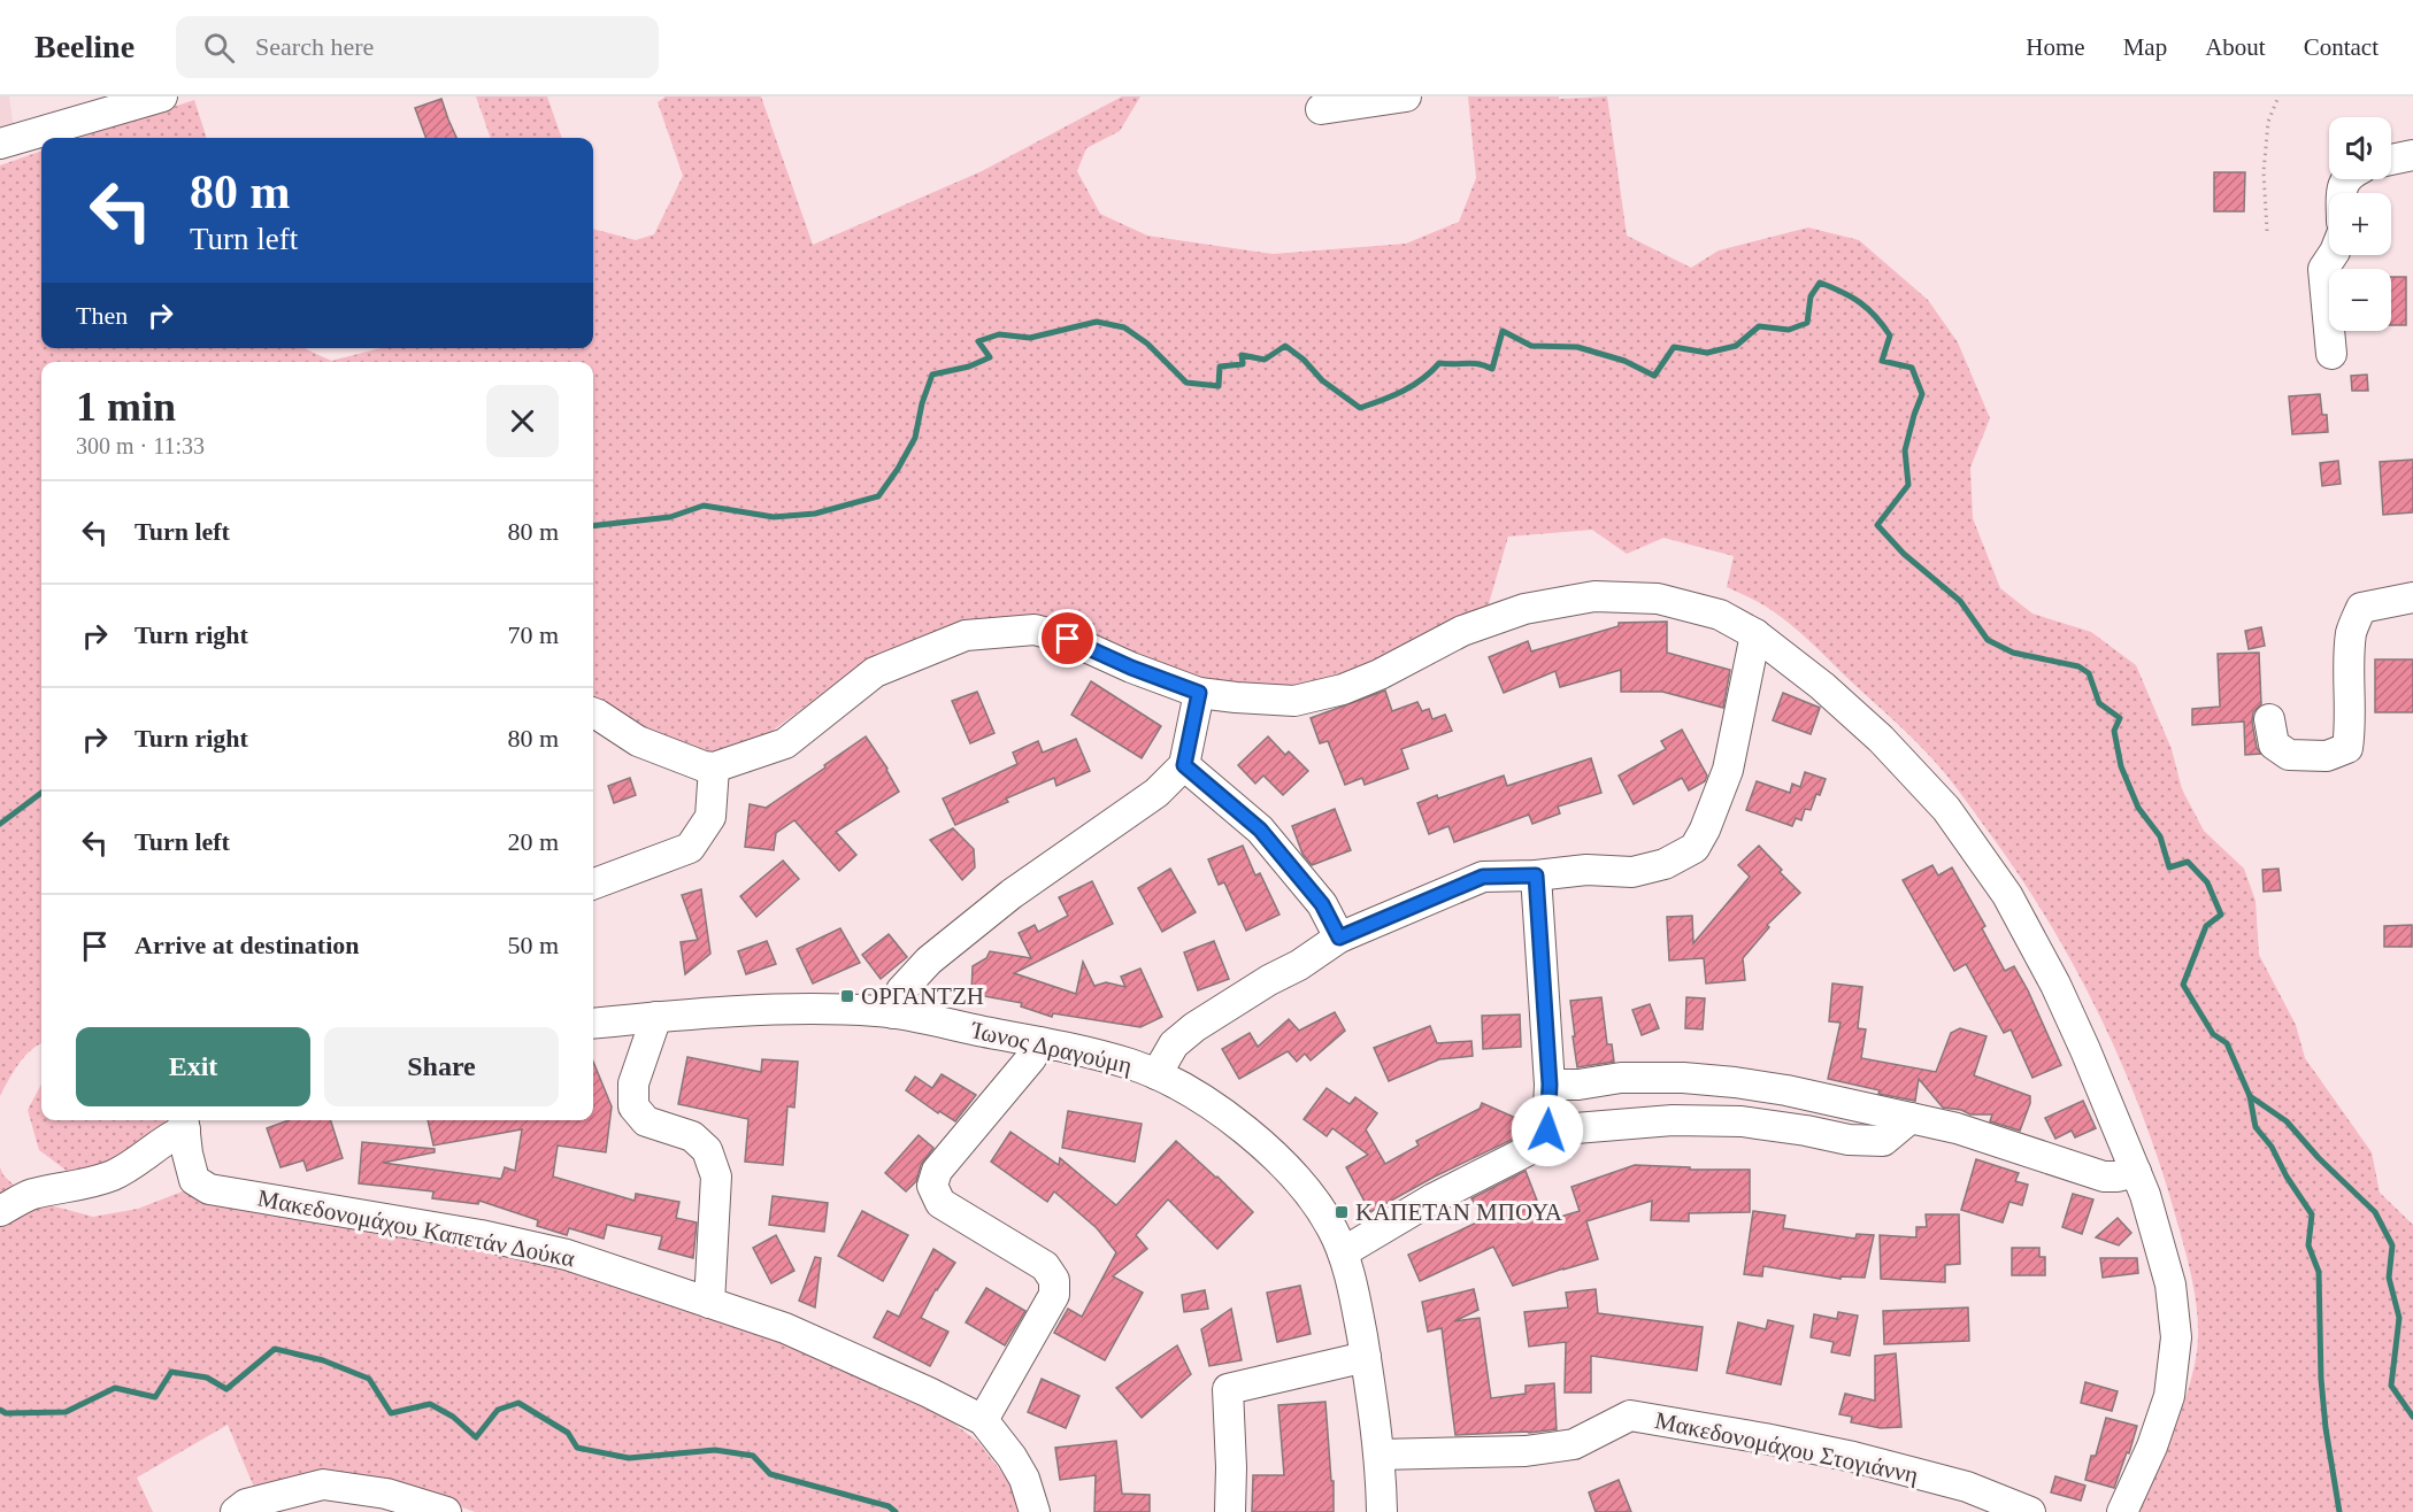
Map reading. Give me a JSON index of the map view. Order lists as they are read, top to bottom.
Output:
{
  "streets": {
    "street": ["Ίωνος Δραγούμη", "Μακεδονομάχου Καπετάν Δούκα", "Μακεδονομάχου Στογιάννη"]
  },
  "crossings": [
    ["Ίωνος Δραγούμη", "Μακεδονομάχου Στογιάννη"]
  ],
  "places": {
    "transit": ["ΟΡΓΑΝΤΖΗ", "ΚΑΠΕΤΑΝ ΜΠΟΥΑ"]
  },
  "page": {
    "header": "Beeline",
    "search": "Search here",
    "nav": [
      "Home",
      "Map",
      "About",
      "Contact"
    ],
    "map_buttons": ["+", "−"],
    "turn": ["80 m", "Turn left"],
    "then": "Then",
    "heading": ["1 min", "300 m · 11:33"],
    "list": [
      {
        "name": "Turn left",
        "value": "80 m"
      },
      {
        "name": "Turn right",
        "value": "70 m"
      },
      {
        "name": "Turn right",
        "value": "80 m"
      },
      {
        "name": "Turn left",
        "value": "20 m"
      },
      {
        "name": "Arrive at destination",
        "value": "50 m"
      }
    ],
    "buttons": ["Exit", "Share"]
  }
}
